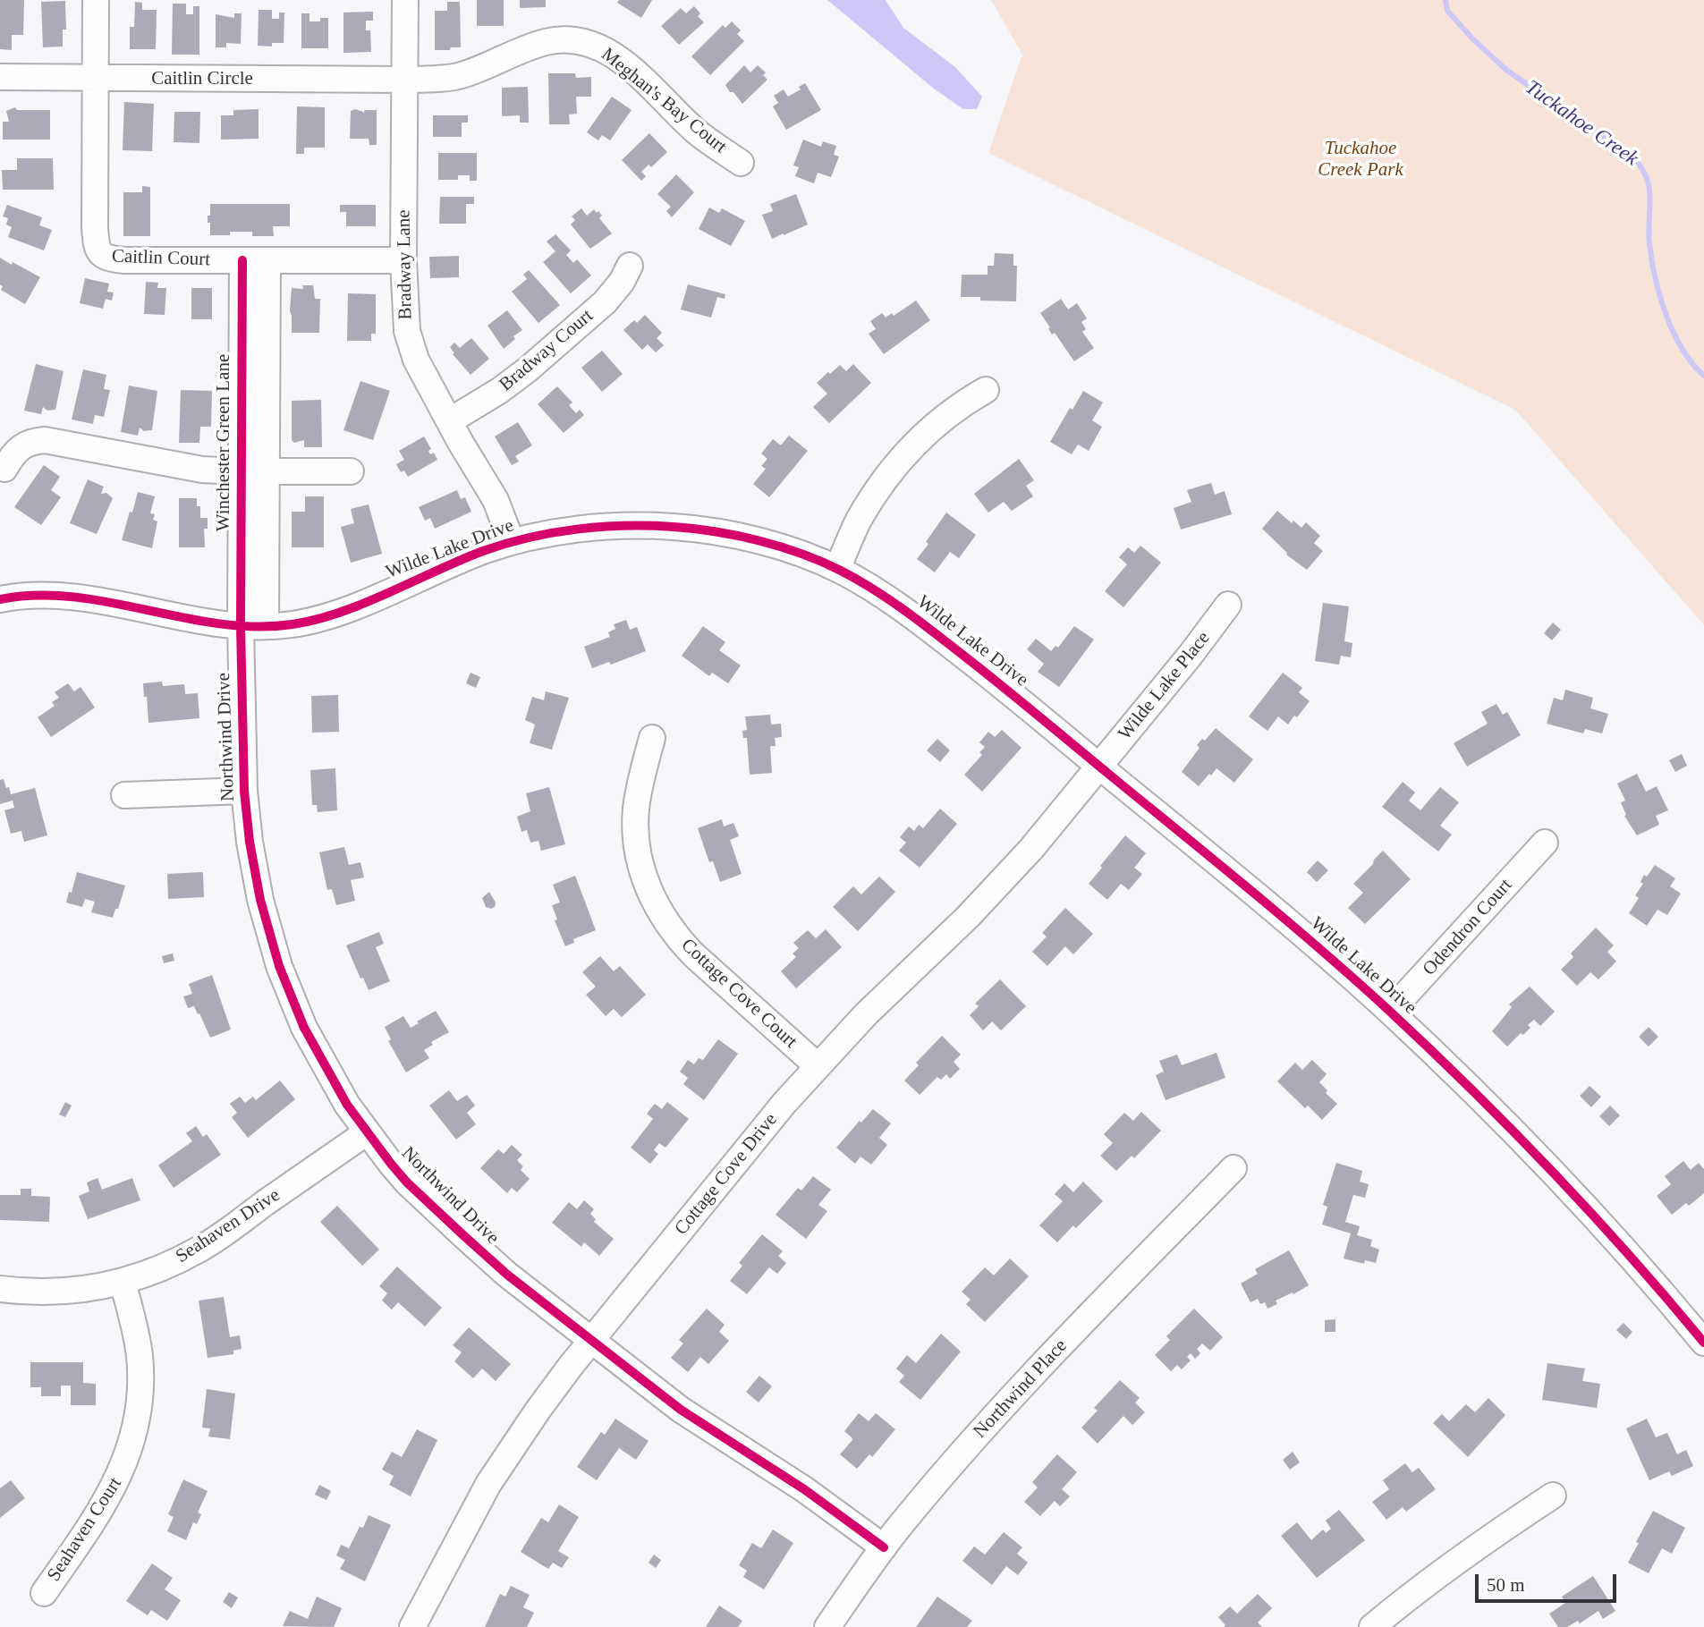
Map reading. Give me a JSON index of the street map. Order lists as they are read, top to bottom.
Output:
{
  "streets": {
    "street": [
      "Caitlin Circle",
      "Meghan's Bay Court",
      "Caitlin Court",
      "Bradway Lane",
      "Bradway Court",
      "Winchester Green Lane",
      "Wilde Lake Drive",
      "Wilde Lake Place",
      "Northwind Drive",
      "Odendron Court",
      "Cottage Cove Court",
      "Cottage Cove Drive",
      "Seahaven Drive",
      "Northwind Place",
      "Seahaven Court"
    ]
  },
  "crossings": [
    ["Caitlin Circle", "Meghan's Bay Court"],
    ["Caitlin Circle", "Caitlin Court"],
    ["Caitlin Circle", "Bradway Lane"],
    ["Meghan's Bay Court", "Bradway Lane"],
    ["Caitlin Court", "Bradway Lane"],
    ["Caitlin Court", "Winchester Green Lane"],
    ["Bradway Lane", "Bradway Court"],
    ["Bradway Lane", "Wilde Lake Drive"],
    ["Winchester Green Lane", "Wilde Lake Drive"],
    ["Winchester Green Lane", "Northwind Drive"],
    ["Wilde Lake Drive", "Wilde Lake Place"],
    ["Wilde Lake Drive", "Northwind Drive"],
    ["Wilde Lake Drive", "Odendron Court"],
    ["Wilde Lake Drive", "Cottage Cove Drive"],
    ["Wilde Lake Place", "Cottage Cove Drive"],
    ["Northwind Drive", "Cottage Cove Drive"],
    ["Northwind Drive", "Seahaven Drive"],
    ["Northwind Drive", "Northwind Place"],
    ["Cottage Cove Court", "Cottage Cove Drive"],
    ["Seahaven Drive", "Seahaven Court"]
  ],
  "water": ["Tuckahoe Creek"],
  "parks": ["Tuckahoe Creek Park"],
  "scale_bar": "50 m"
}
